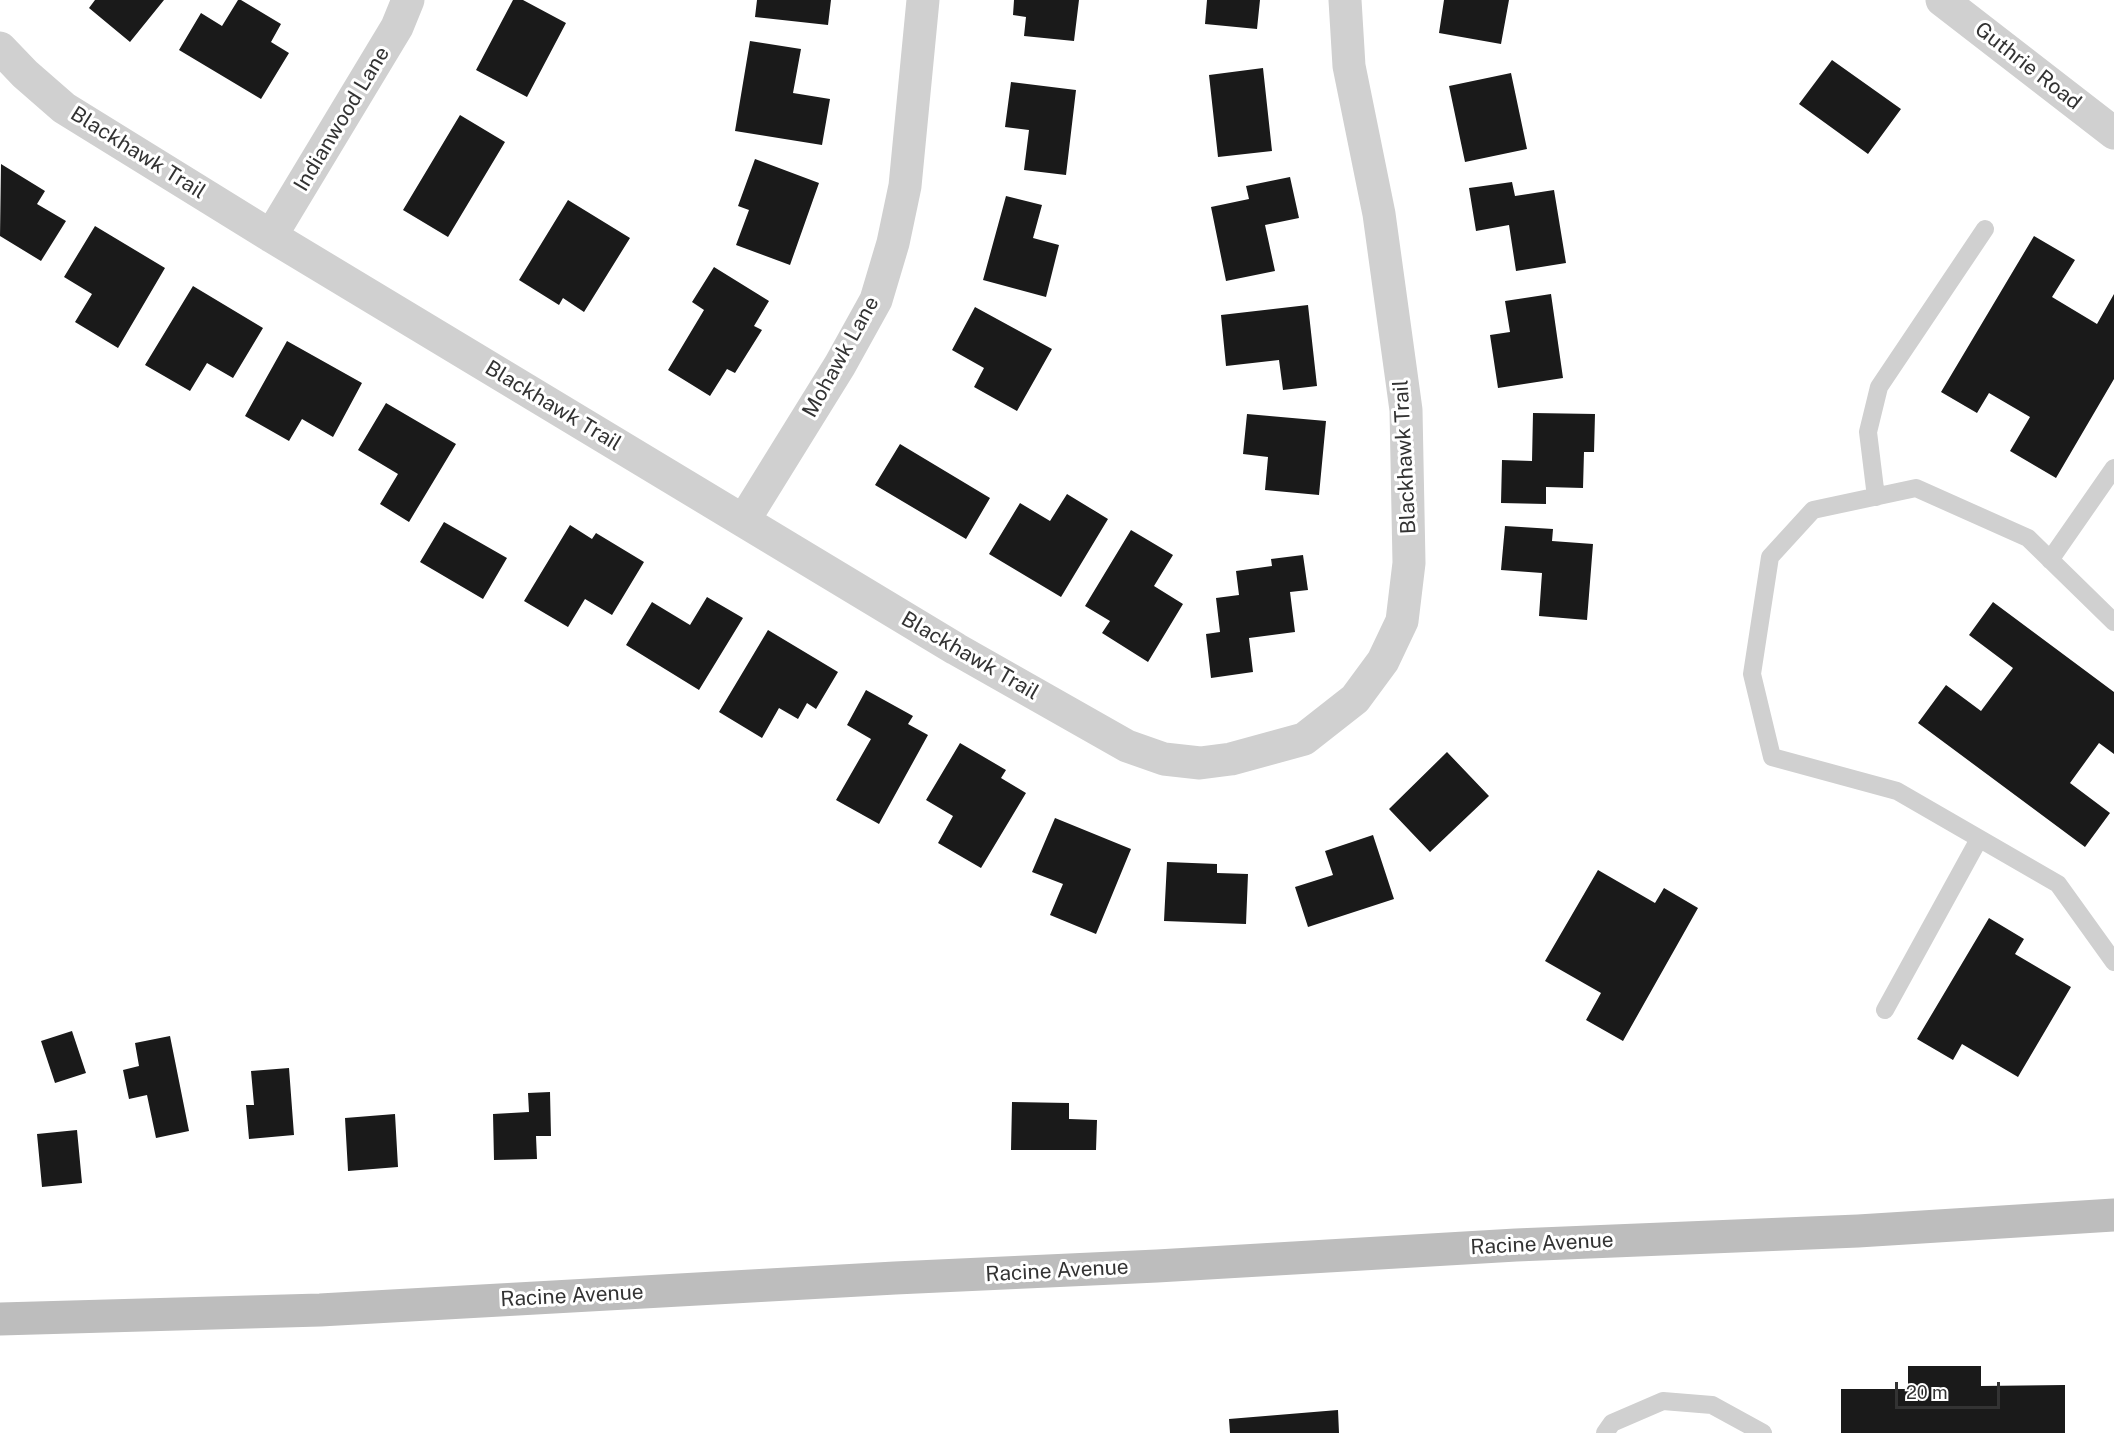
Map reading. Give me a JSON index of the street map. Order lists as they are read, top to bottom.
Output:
{
  "streets": {
    "main road": ["Racine Avenue"],
    "street": [
      "Guthrie Road",
      "Indianwood Lane",
      "Blackhawk Trail",
      "Mohawk Lane"
    ]
  },
  "crossings": [
    ["Indianwood Lane", "Blackhawk Trail"],
    ["Blackhawk Trail", "Mohawk Lane"]
  ],
  "scale_bar": "20 m"
}
